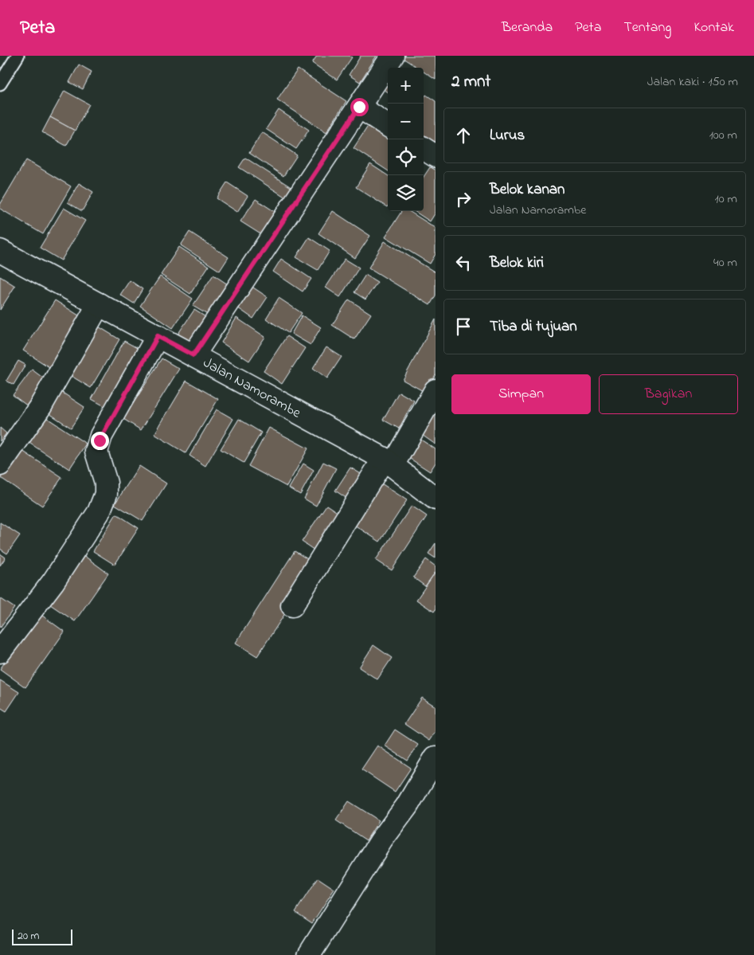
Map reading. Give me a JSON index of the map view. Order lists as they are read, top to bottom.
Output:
{
  "streets": {
    "street": ["Jalan Namorambe"]
  },
  "scale_bar": "20 m",
  "page": {
    "header": "Peta",
    "nav": [
      "Beranda",
      "Peta",
      "Tentang",
      "Kontak"
    ],
    "heading": ["2 mnt", "Jalan kaki · 150 m"],
    "map_buttons": ["+", "−"],
    "list": [
      ["Lurus", "100 m"],
      ["Belok kanan", "Jalan Namorambe", "10 m"],
      ["Belok kiri", "40 m"],
      "Tiba di tujuan"
    ],
    "buttons": ["Simpan", "Bagikan"],
    "scale": "20 m"
  }
}
